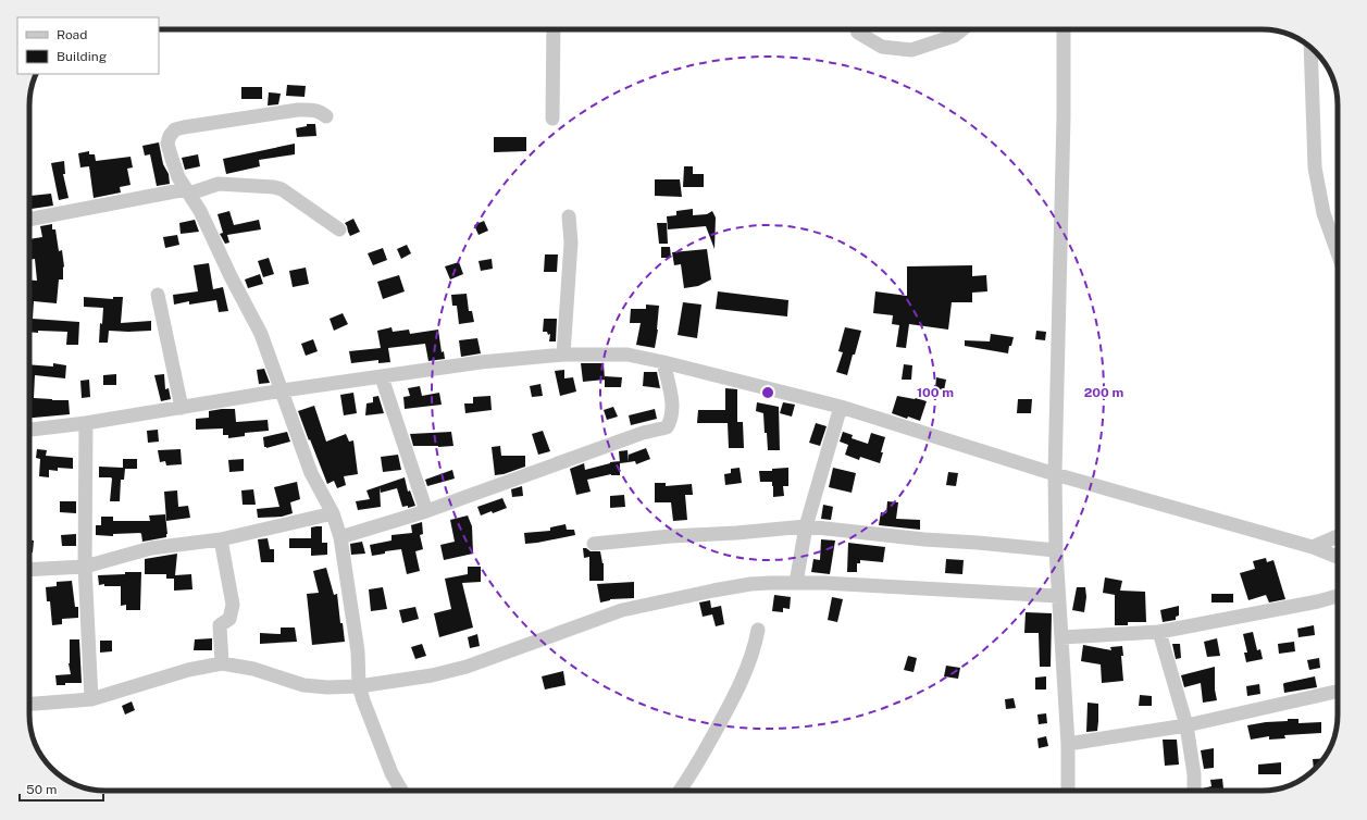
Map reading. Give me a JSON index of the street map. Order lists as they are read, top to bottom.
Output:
{
  "legend": ["Road", "Building"],
  "scale_bar": "50 m",
  "rings": ["100 m", "200 m"]
}
